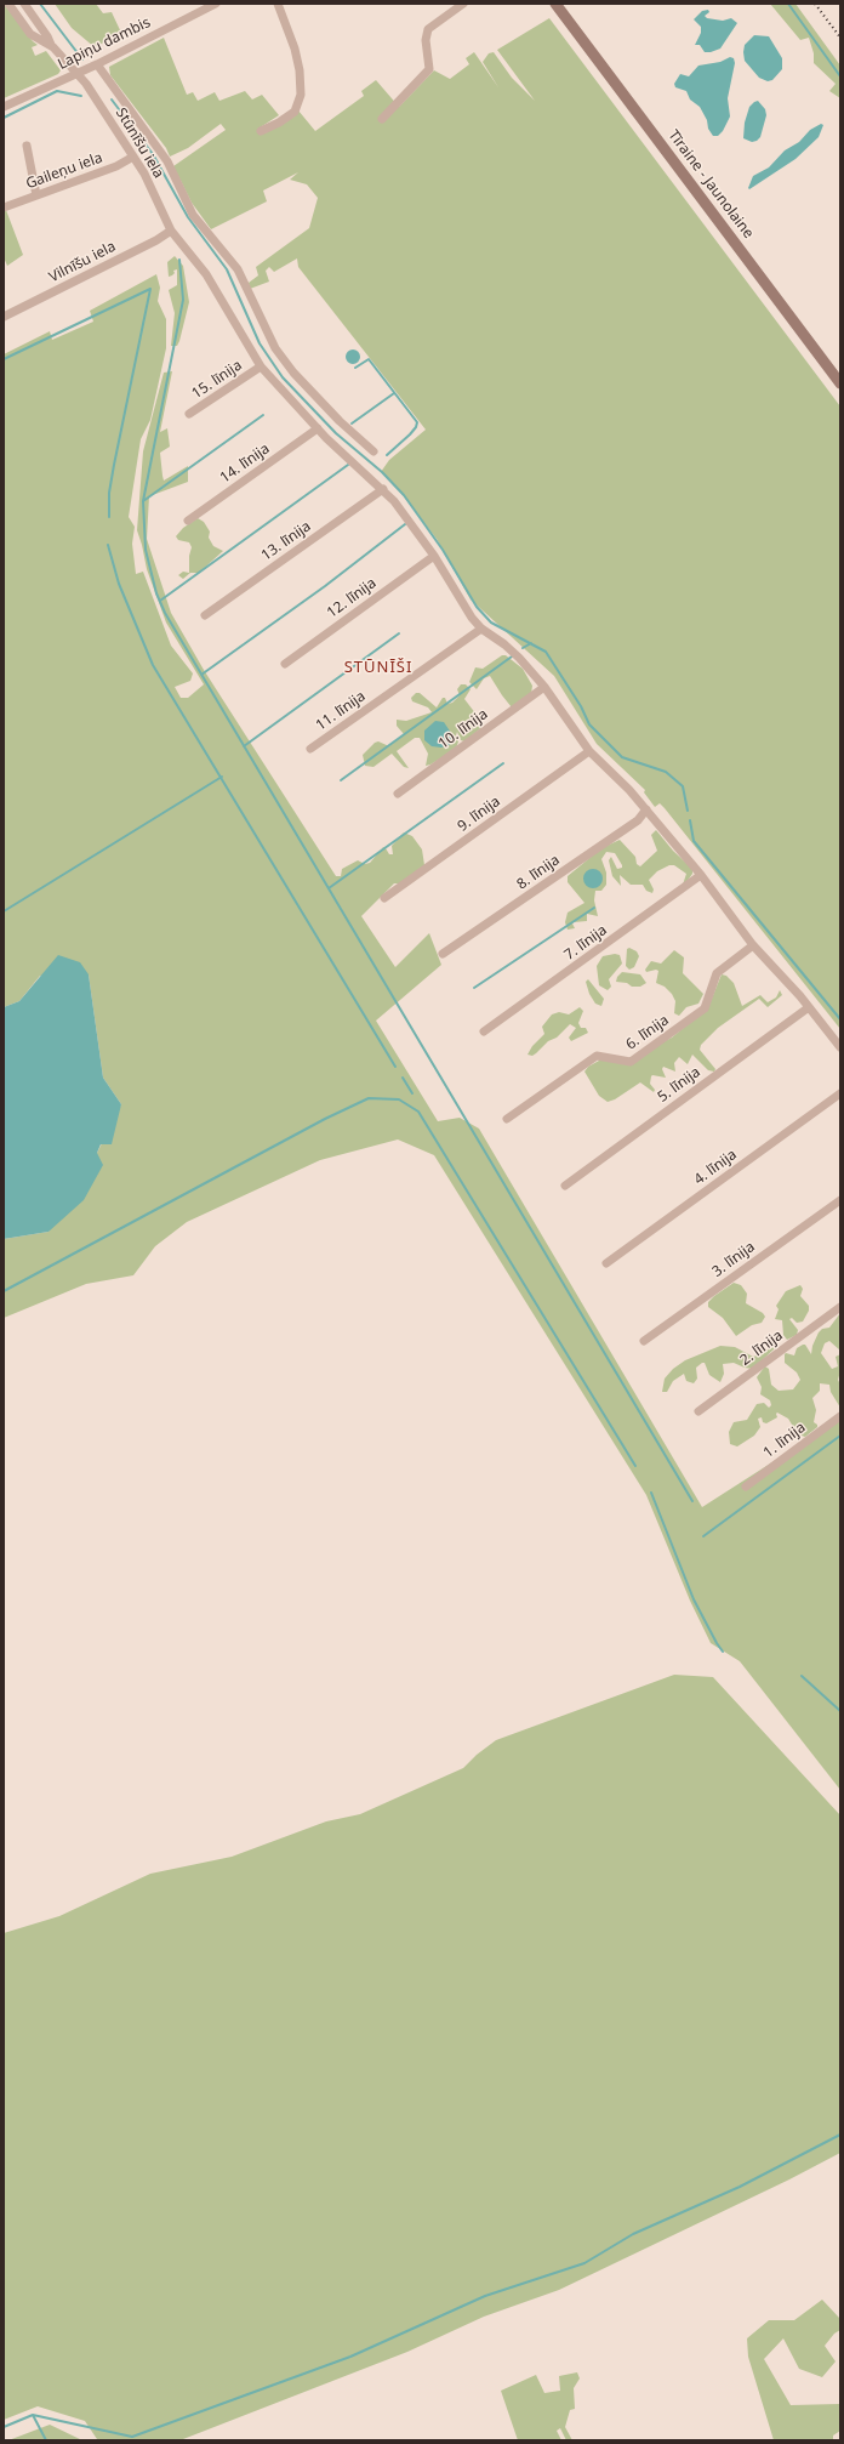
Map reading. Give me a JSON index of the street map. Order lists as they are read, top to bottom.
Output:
{
  "streets": {
    "main road": ["Tīraine - Jaunolaine"],
    "street": [
      "Lapiņu dambis",
      "Stūnīšu iela",
      "Gaileņu iela",
      "Vilnīšu iela",
      "15. līnija",
      "14. līnija",
      "13. līnija",
      "12. līnija",
      "11. līnija",
      "10. līnija",
      "9. līnija",
      "8. līnija",
      "7. līnija",
      "6. līnija",
      "5. līnija",
      "4. līnija",
      "3. līnija",
      "2. līnija",
      "1. līnija"
    ]
  },
  "crossings": [
    ["Lapiņu dambis", "Stūnīšu iela"],
    ["Stūnīšu iela", "Gaileņu iela"],
    ["Stūnīšu iela", "Vilnīšu iela"],
    ["Stūnīšu iela", "15. līnija"],
    ["Stūnīšu iela", "14. līnija"],
    ["Stūnīšu iela", "13. līnija"],
    ["Stūnīšu iela", "12. līnija"],
    ["Stūnīšu iela", "11. līnija"],
    ["Stūnīšu iela", "10. līnija"],
    ["Stūnīšu iela", "9. līnija"],
    ["Stūnīšu iela", "8. līnija"],
    ["Stūnīšu iela", "7. līnija"],
    ["Stūnīšu iela", "6. līnija"],
    ["Stūnīšu iela", "5. līnija"]
  ],
  "districts": ["STŪNĪŠI"]
}
